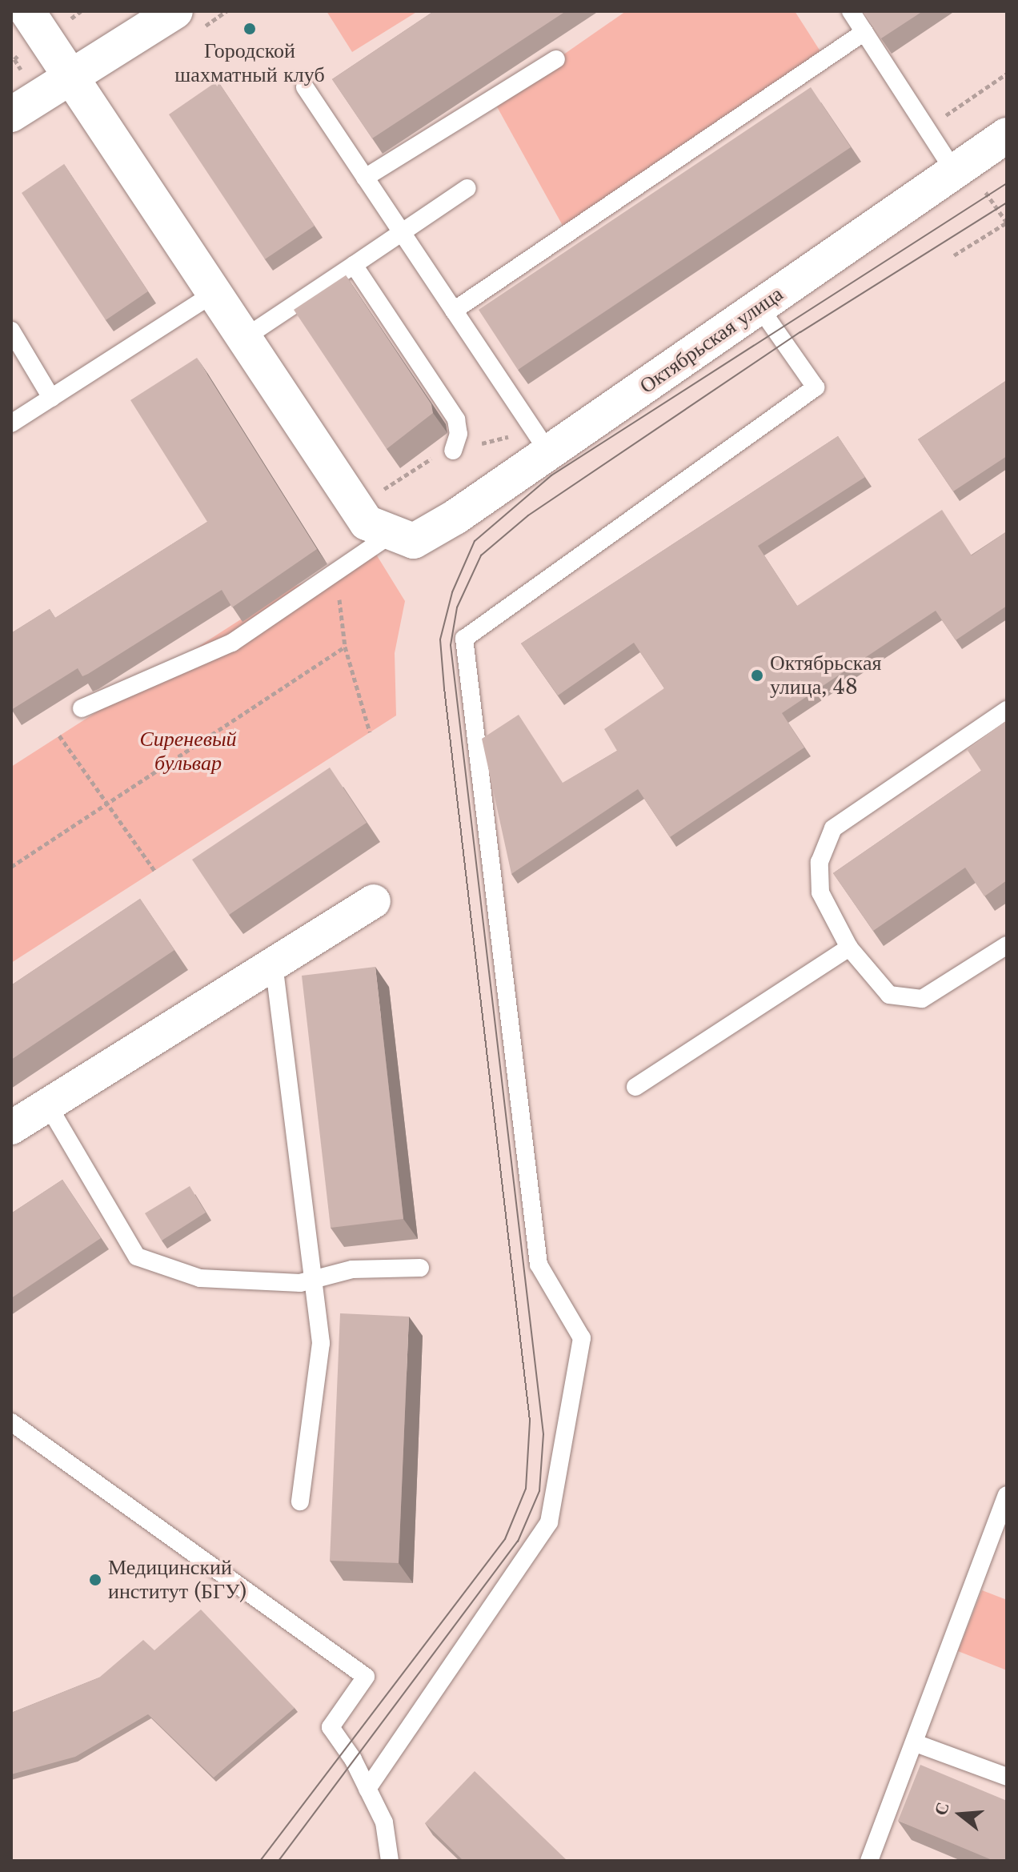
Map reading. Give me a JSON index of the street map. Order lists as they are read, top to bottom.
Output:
{
  "streets": {
    "street": ["Октябрьская улица"]
  },
  "parks": ["Сиреневый бульвар"],
  "places": ["Городской шахматный клуб", "Октябрьская улица, 48", "Медицинский институт (БГУ)"],
  "north": "left"
}
